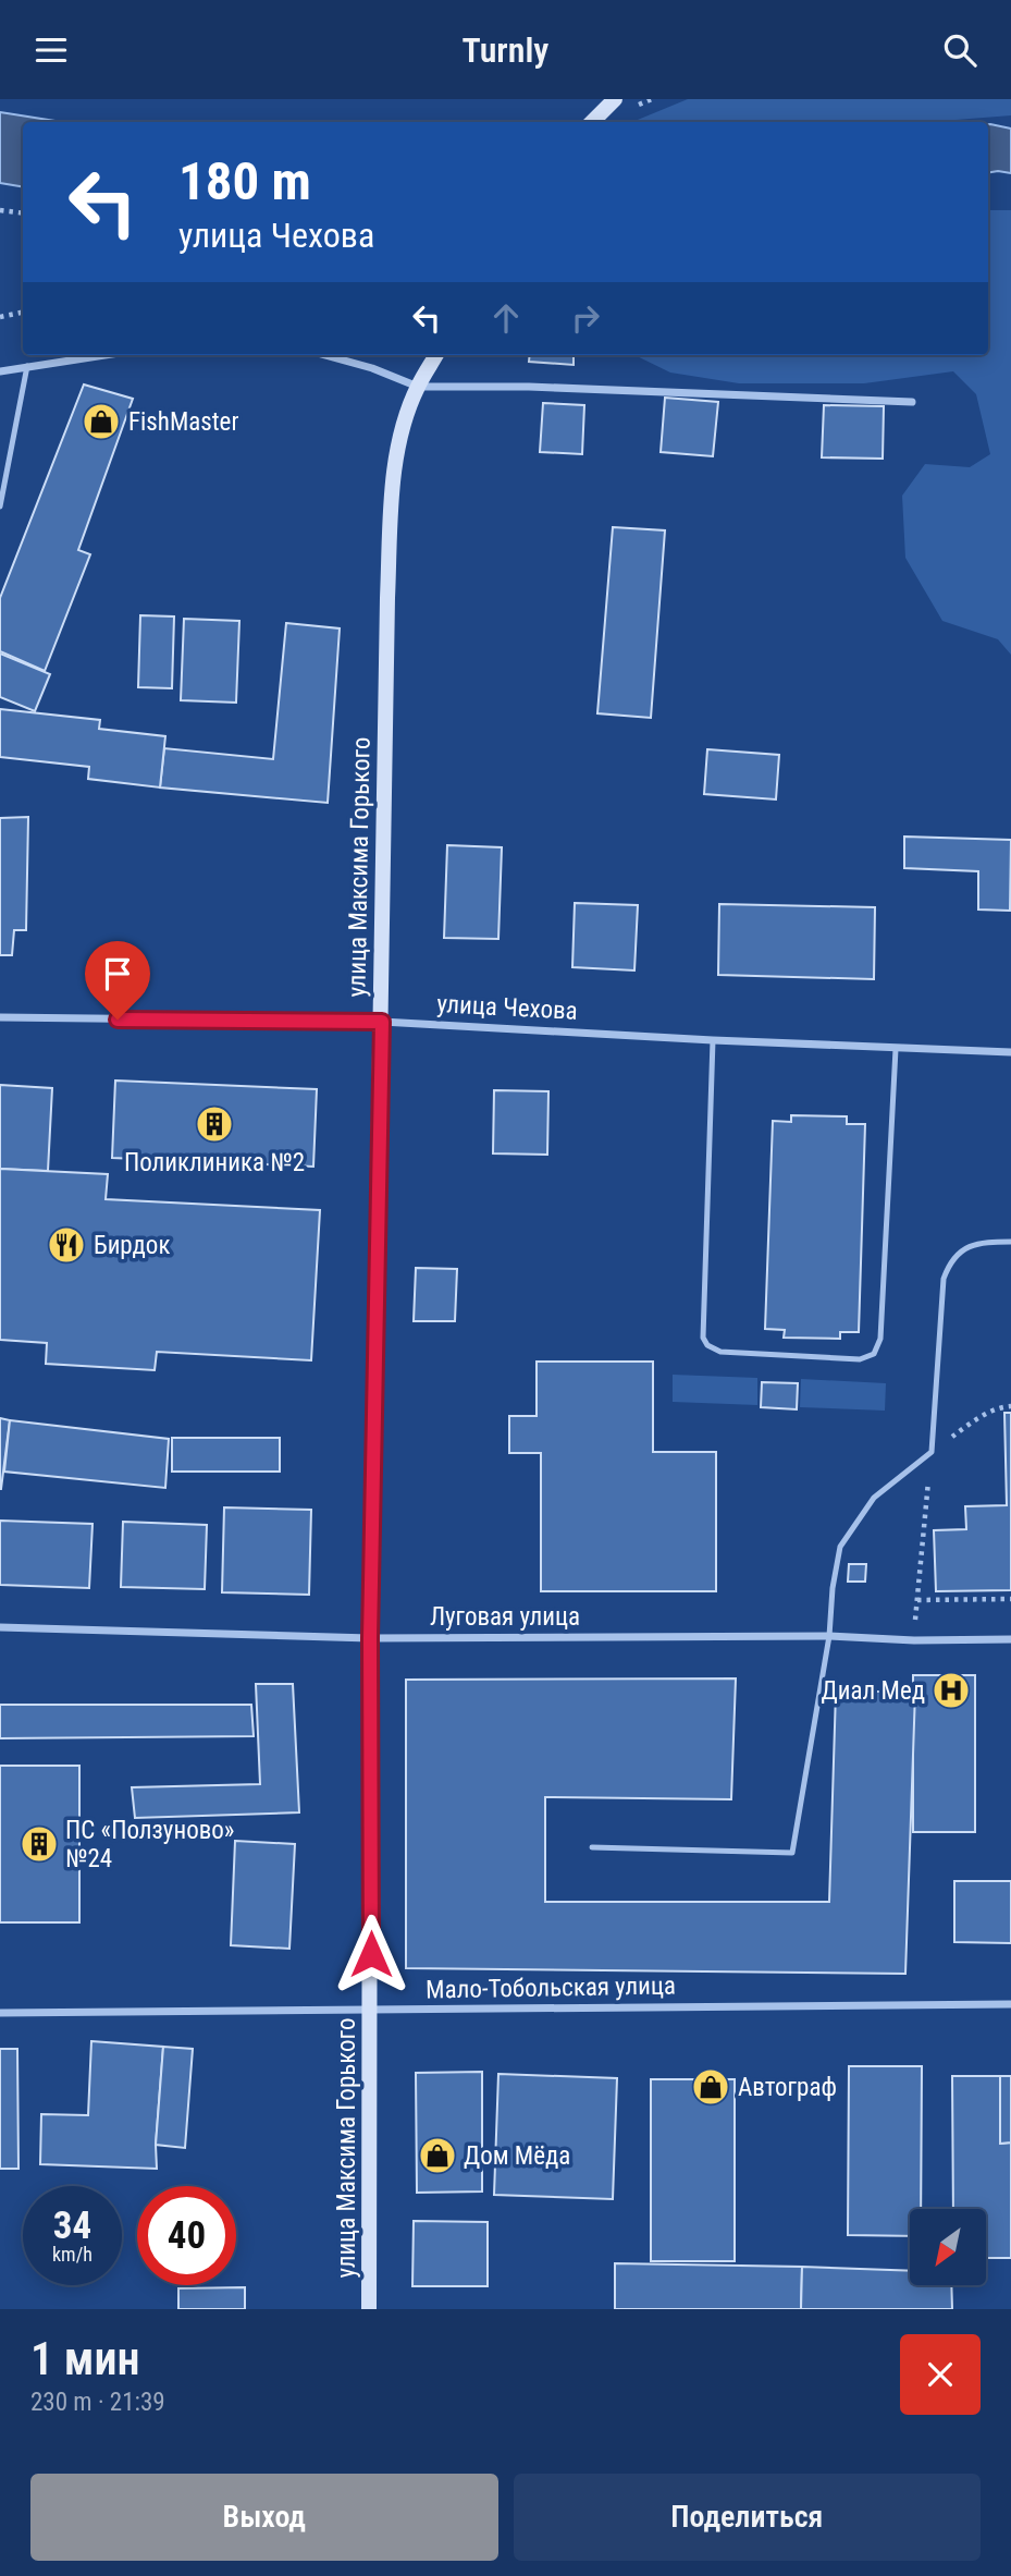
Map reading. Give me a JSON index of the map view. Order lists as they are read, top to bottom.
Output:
{
  "streets": {
    "street": [
      "улица Максима Горького",
      "улица Чехова",
      "Луговая улица",
      "Мало-Тобольская улица"
    ]
  },
  "crossings": [
    ["улица Максима Горького", "улица Чехова"],
    ["улица Максима Горького", "Луговая улица"],
    ["улица Максима Горького", "Мало-Тобольская улица"]
  ],
  "places": {
    "shop": ["FishMaster", "Автограф", "Дом Мёда"],
    "building": ["Поликлиника №2", "ПС «Ползуново» №24"],
    "restaurant": ["Бирдок"],
    "hospital": ["Диал Мед"]
  },
  "north": "bottom left",
  "page": {
    "header": "Turnly",
    "turn": ["180 m", "улица Чехова"],
    "speed": "34 km/h",
    "limit": "40",
    "heading": ["1 мин", "230 m · 21:39"],
    "buttons": ["Выход", "Поделиться"]
  }
}
